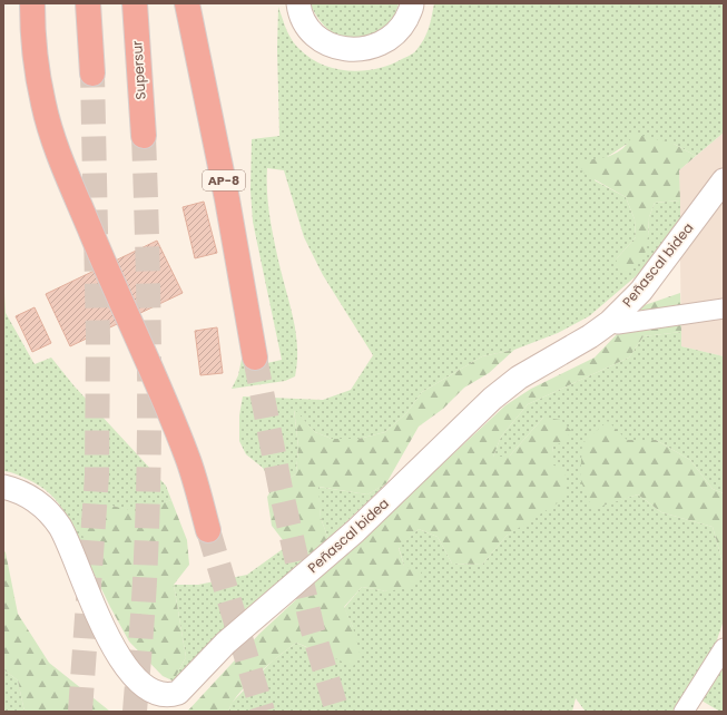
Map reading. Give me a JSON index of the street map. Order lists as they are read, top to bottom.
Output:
{
  "streets": {
    "highway": ["Supersur", "AP-8"],
    "street": ["Peñascal bidea"]
  }
}
